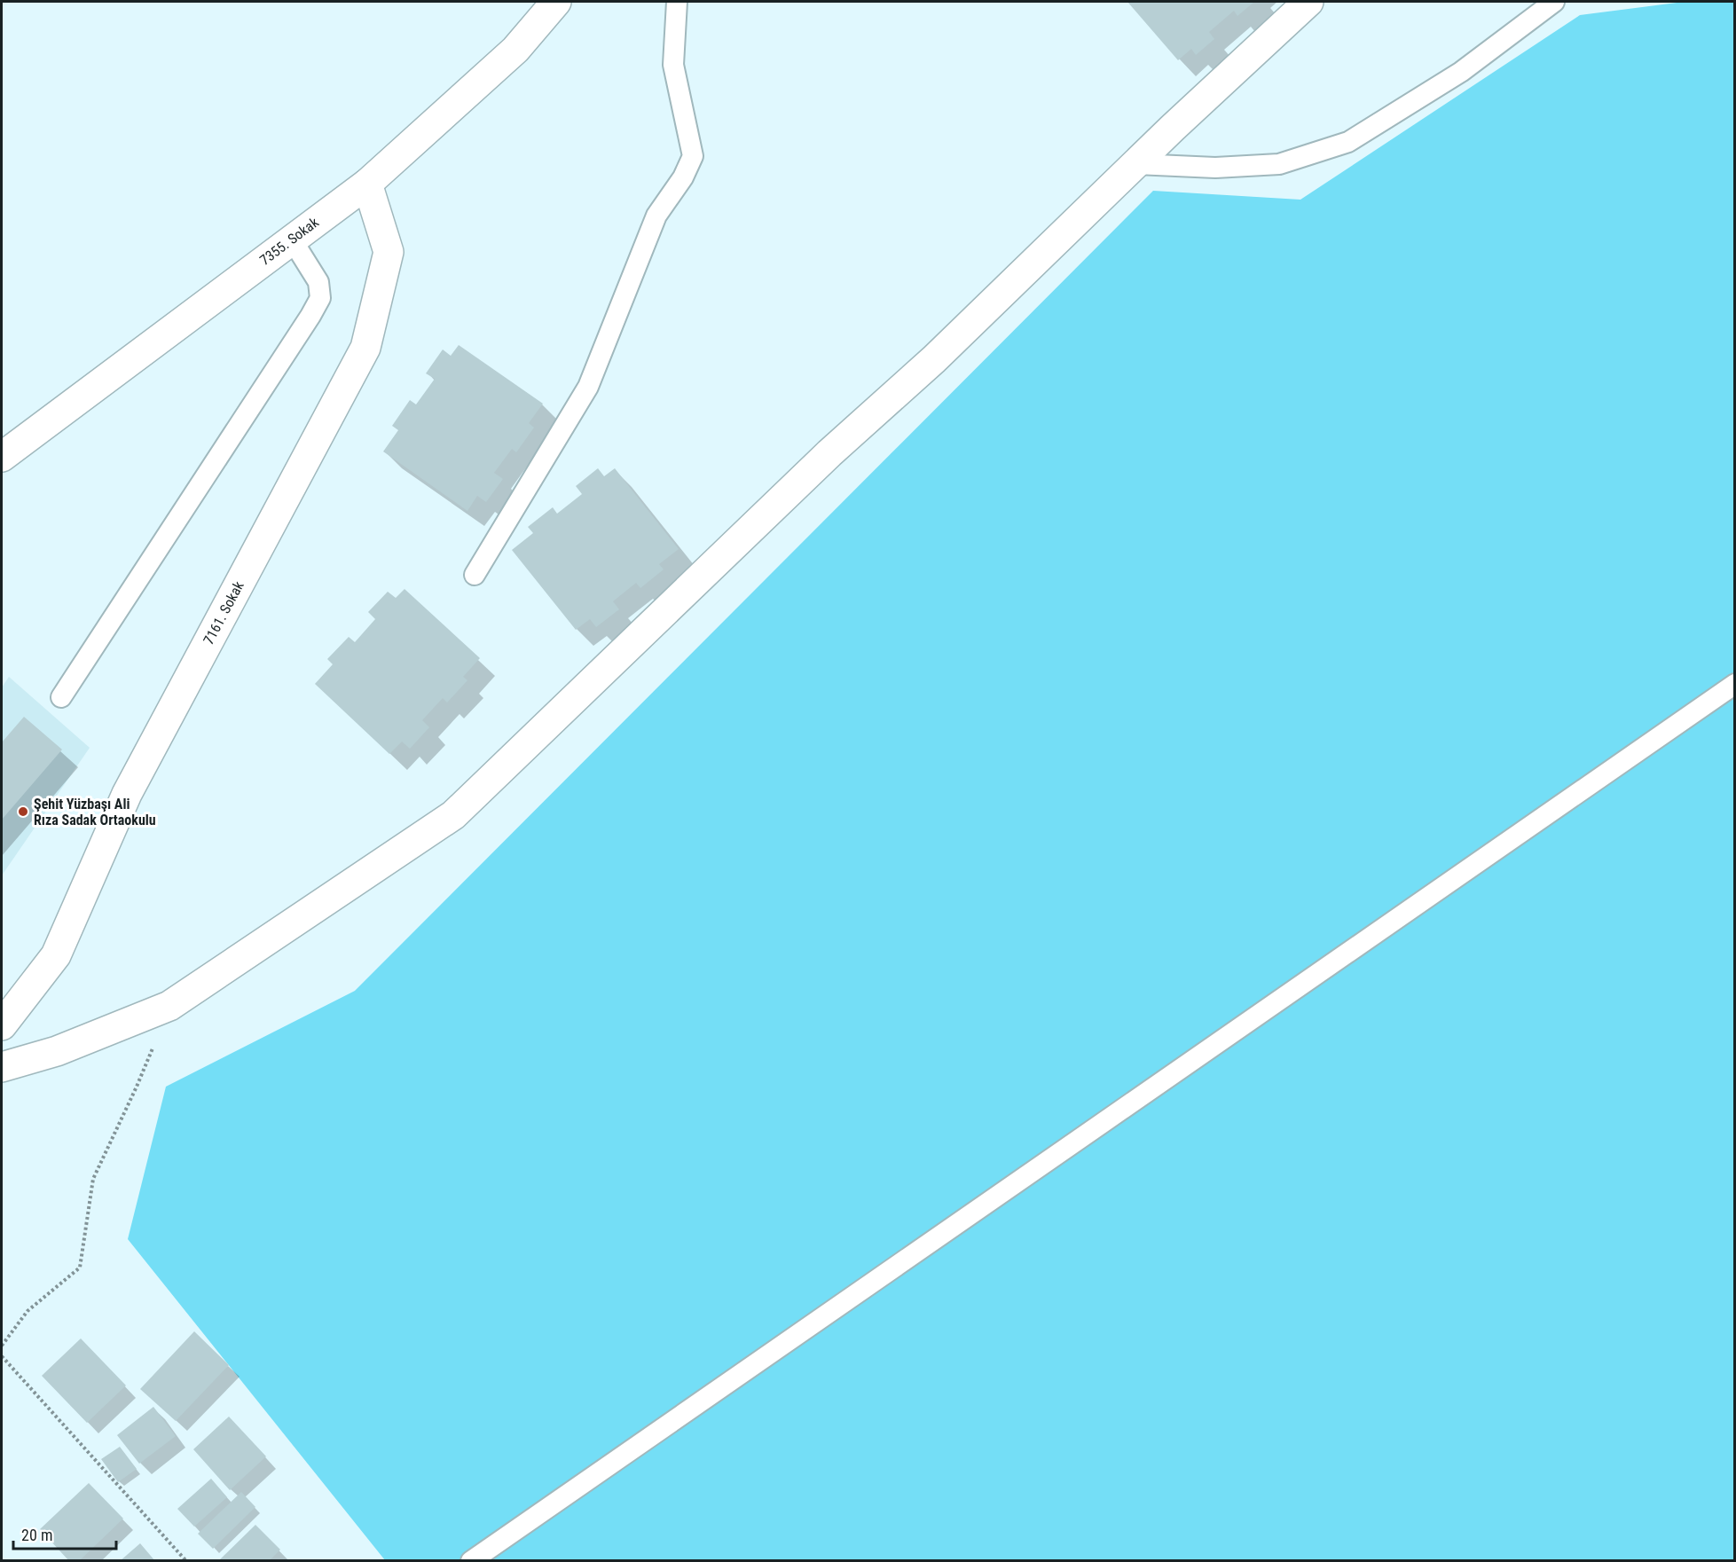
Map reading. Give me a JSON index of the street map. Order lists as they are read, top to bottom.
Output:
{
  "streets": {
    "street": ["7355. Sokak", "7161. Sokak"]
  },
  "crossings": [
    ["7355. Sokak", "7161. Sokak"]
  ],
  "places": ["Şehit Yüzbaşı Ali Rıza Sadak Ortaokulu"],
  "scale_bar": "20 m"
}
